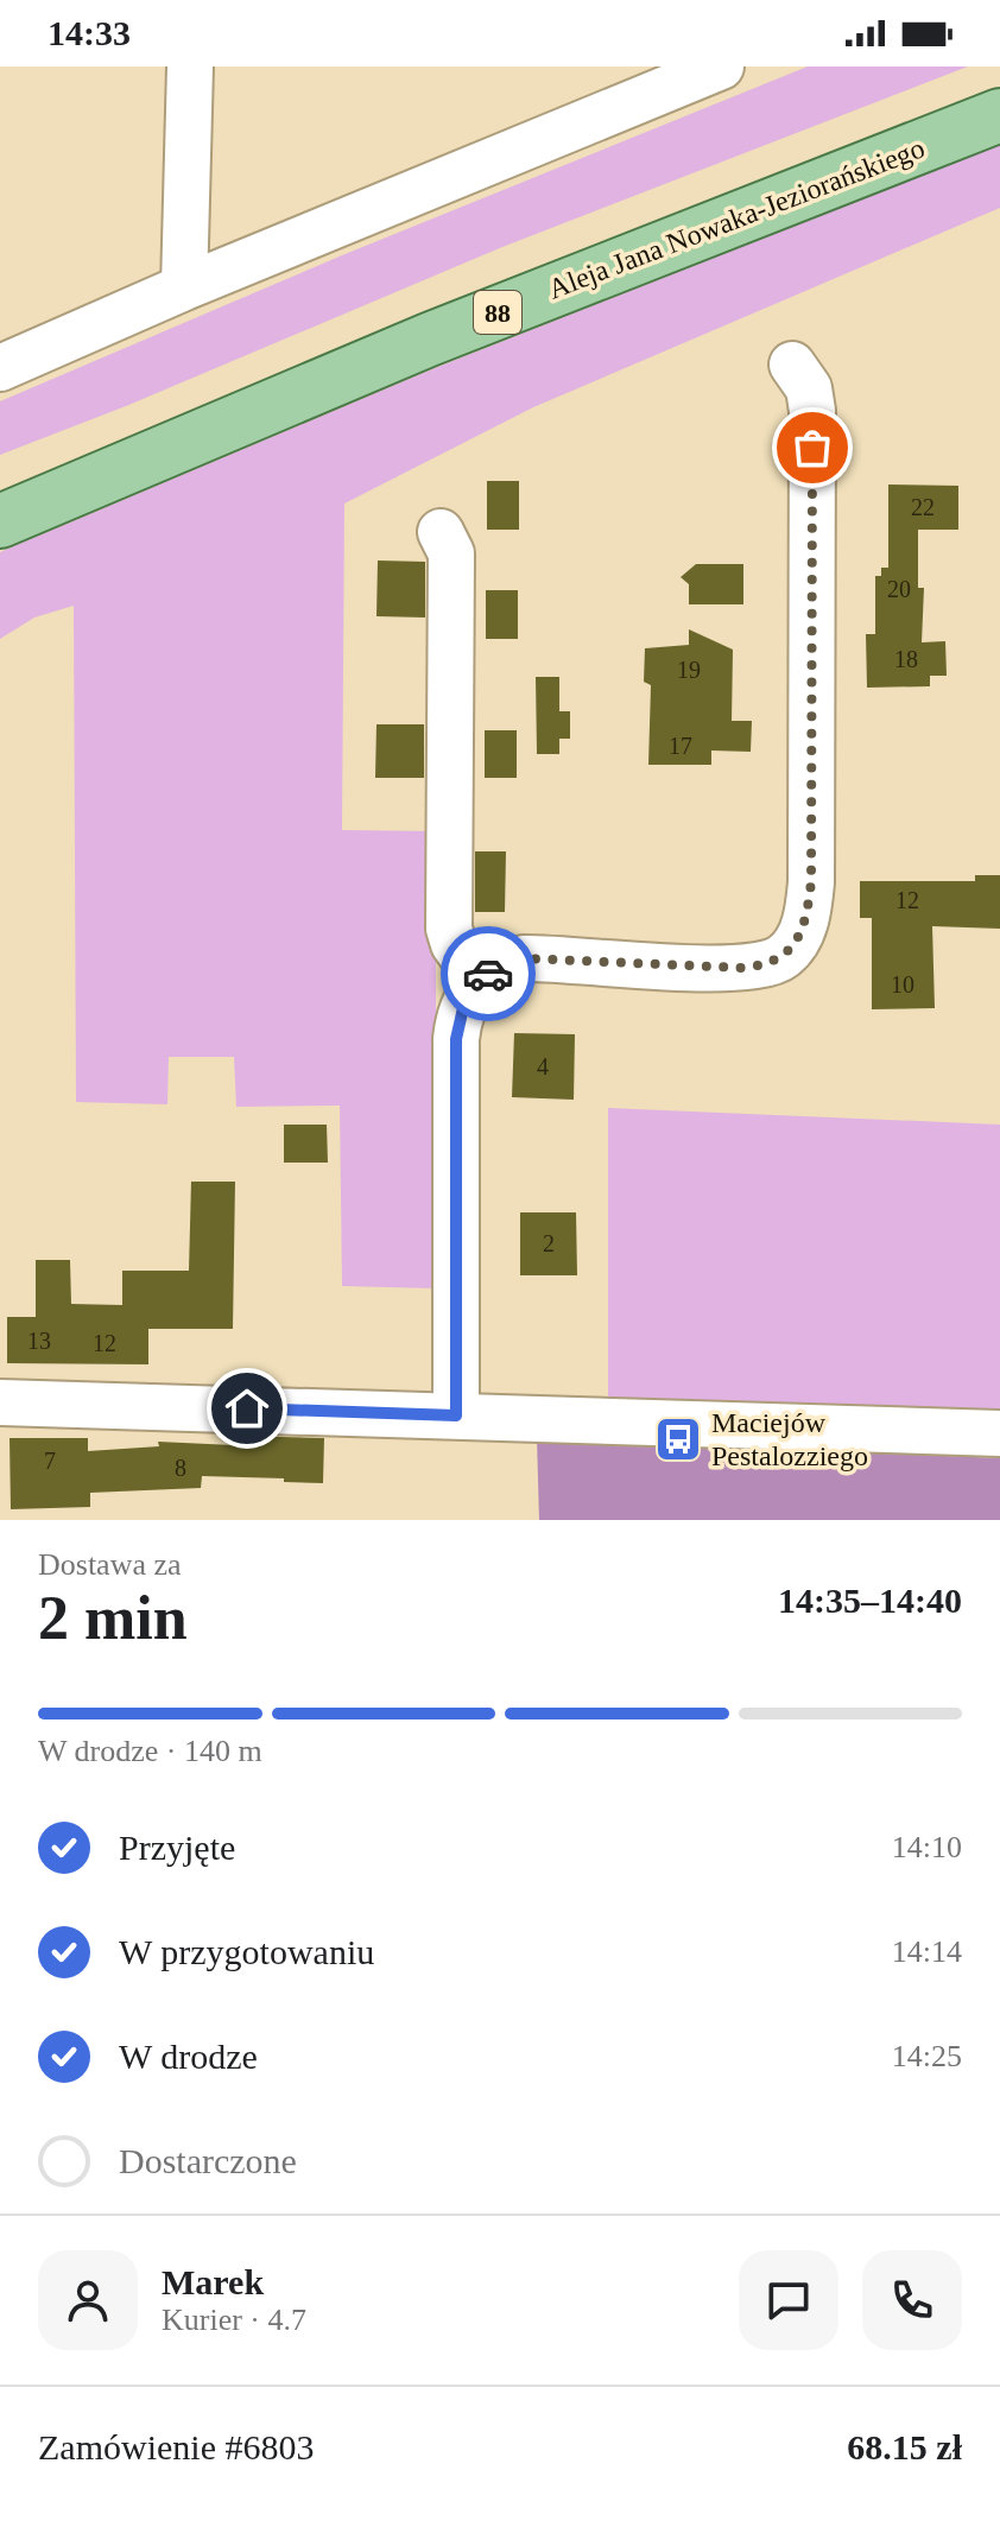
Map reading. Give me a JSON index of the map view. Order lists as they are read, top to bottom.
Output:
{
  "streets": {
    "main road": ["Aleja Jana Nowaka-Jeziorańskiego", "88"]
  },
  "places": {
    "bus stop": ["Maciejów Pestalozziego"]
  },
  "house_numbers": [
    "22",
    "20",
    "18",
    "19",
    "17",
    "12",
    "10",
    "4",
    "2",
    "13",
    "12",
    "7",
    "8"
  ],
  "page": {
    "status": "14:33",
    "heading": ["2 min", "Dostawa za", "14:35–14:40"],
    "panel": [
      "Marek",
      "Kurier · 4.7",
      "Zamówienie #6803",
      "68.15 zł"
    ],
    "bar": "W drodze · 140 m",
    "list": [
      ["Przyjęte", "14:10"],
      ["W przygotowaniu", "14:14"],
      ["W drodze", "14:25"],
      "Dostarczone"
    ]
  }
}
